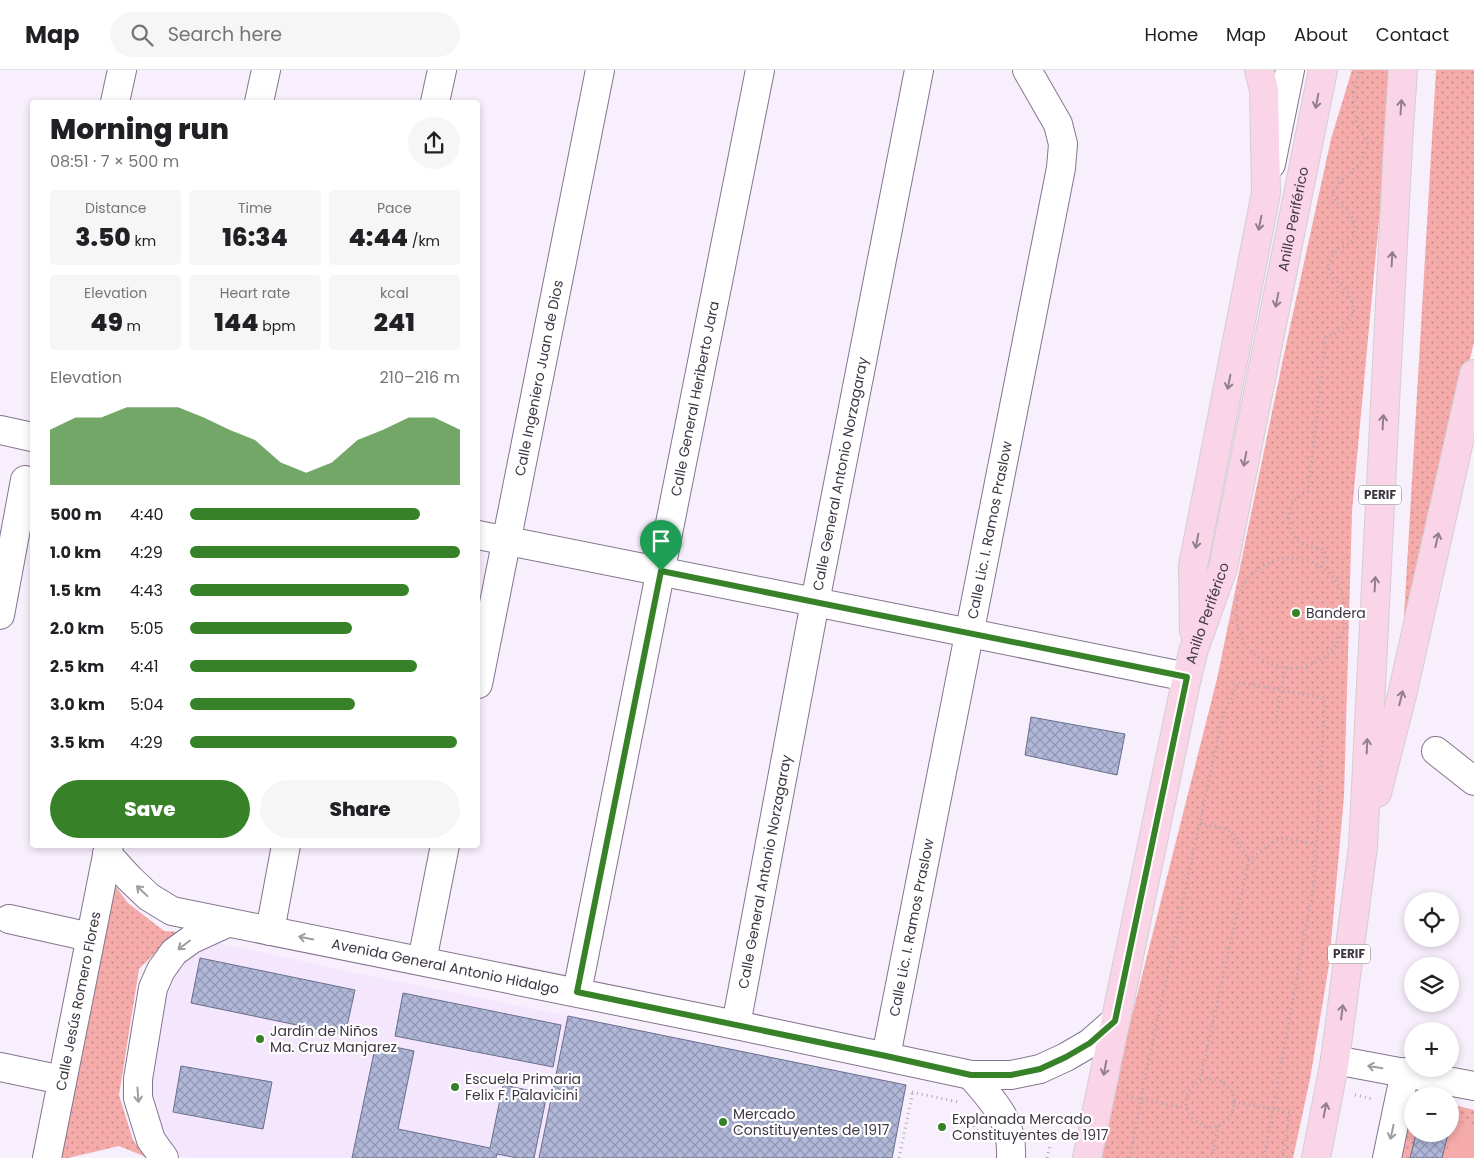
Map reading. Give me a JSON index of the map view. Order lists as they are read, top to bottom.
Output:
{
  "streets": {
    "main road": ["Anillo Periférico", "PERIF"],
    "street": [
      "Calle Ingeniero Juan de Dios",
      "Calle General Heriberto Jara",
      "Calle General Antonio Norzagaray",
      "Calle Lic. I. Ramos Praslow",
      "Avenida General Antonio Hidalgo",
      "Calle Jesús Romero Flores"
    ]
  },
  "crossings": [
    ["Anillo Periférico", "Avenida General Antonio Hidalgo"],
    ["Calle General Heriberto Jara", "Avenida General Antonio Hidalgo"],
    ["Calle General Antonio Norzagaray", "Avenida General Antonio Hidalgo"],
    ["Calle Lic. I. Ramos Praslow", "Avenida General Antonio Hidalgo"],
    ["Avenida General Antonio Hidalgo", "Calle Jesús Romero Flores"]
  ],
  "places": [
    "Bandera",
    "Jardín de Niños Ma. Cruz Manjarez",
    "Escuela Primaria Felix F. Palavicini",
    "Mercado Constituyentes de 1917",
    "Explanada Mercado Constituyentes de 1917"
  ],
  "page": {
    "header": "Map",
    "search": "Search here",
    "nav": [
      "Home",
      "Map",
      "About",
      "Contact"
    ],
    "heading": ["Morning run", "08:51 · 7 × 500 m"],
    "stats": [
      ["Distance", "3.50 km"],
      ["Time", "16:34"],
      ["Pace", "4:44 /km"],
      ["Elevation", "49 m"],
      ["Heart rate", "144 bpm"],
      ["kcal", "241"]
    ],
    "chart": ["Elevation", "210–216 m"],
    "list": [
      {
        "name": "500 m",
        "note": "4:40"
      },
      {
        "name": "1.0 km",
        "note": "4:29"
      },
      {
        "name": "1.5 km",
        "note": "4:43"
      },
      {
        "name": "2.0 km",
        "note": "5:05"
      },
      {
        "name": "2.5 km",
        "note": "4:41"
      },
      {
        "name": "3.0 km",
        "note": "5:04"
      },
      {
        "name": "3.5 km",
        "note": "4:29"
      }
    ],
    "buttons": ["Save", "Share"],
    "map_buttons": ["+", "−"]
  }
}
